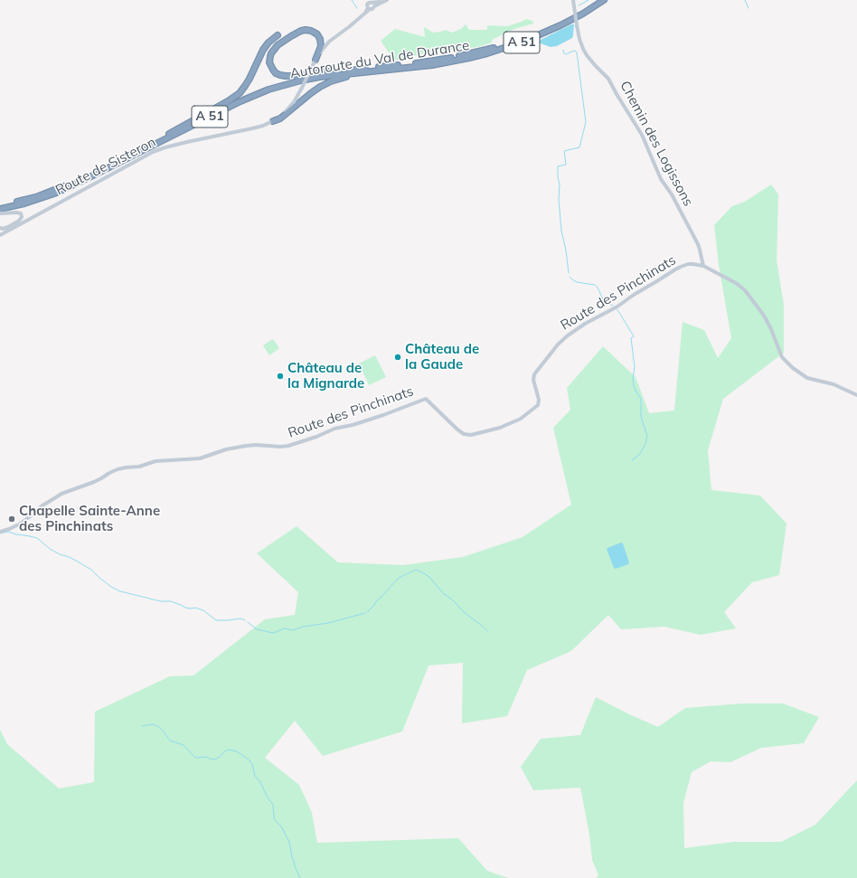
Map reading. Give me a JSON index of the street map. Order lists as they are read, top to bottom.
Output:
{
  "streets": {
    "highway": ["A 51", "Autoroute du Val de Durance"],
    "street": ["Chemin des Logissons", "Route de Sisteron", "Route des Pinchinats"]
  },
  "crossings": [
    ["Chemin des Logissons", "Route des Pinchinats"]
  ],
  "places": ["Château de la Gaude", "Château de la Mignarde", "Chapelle Sainte-Anne des Pinchinats"]
}
